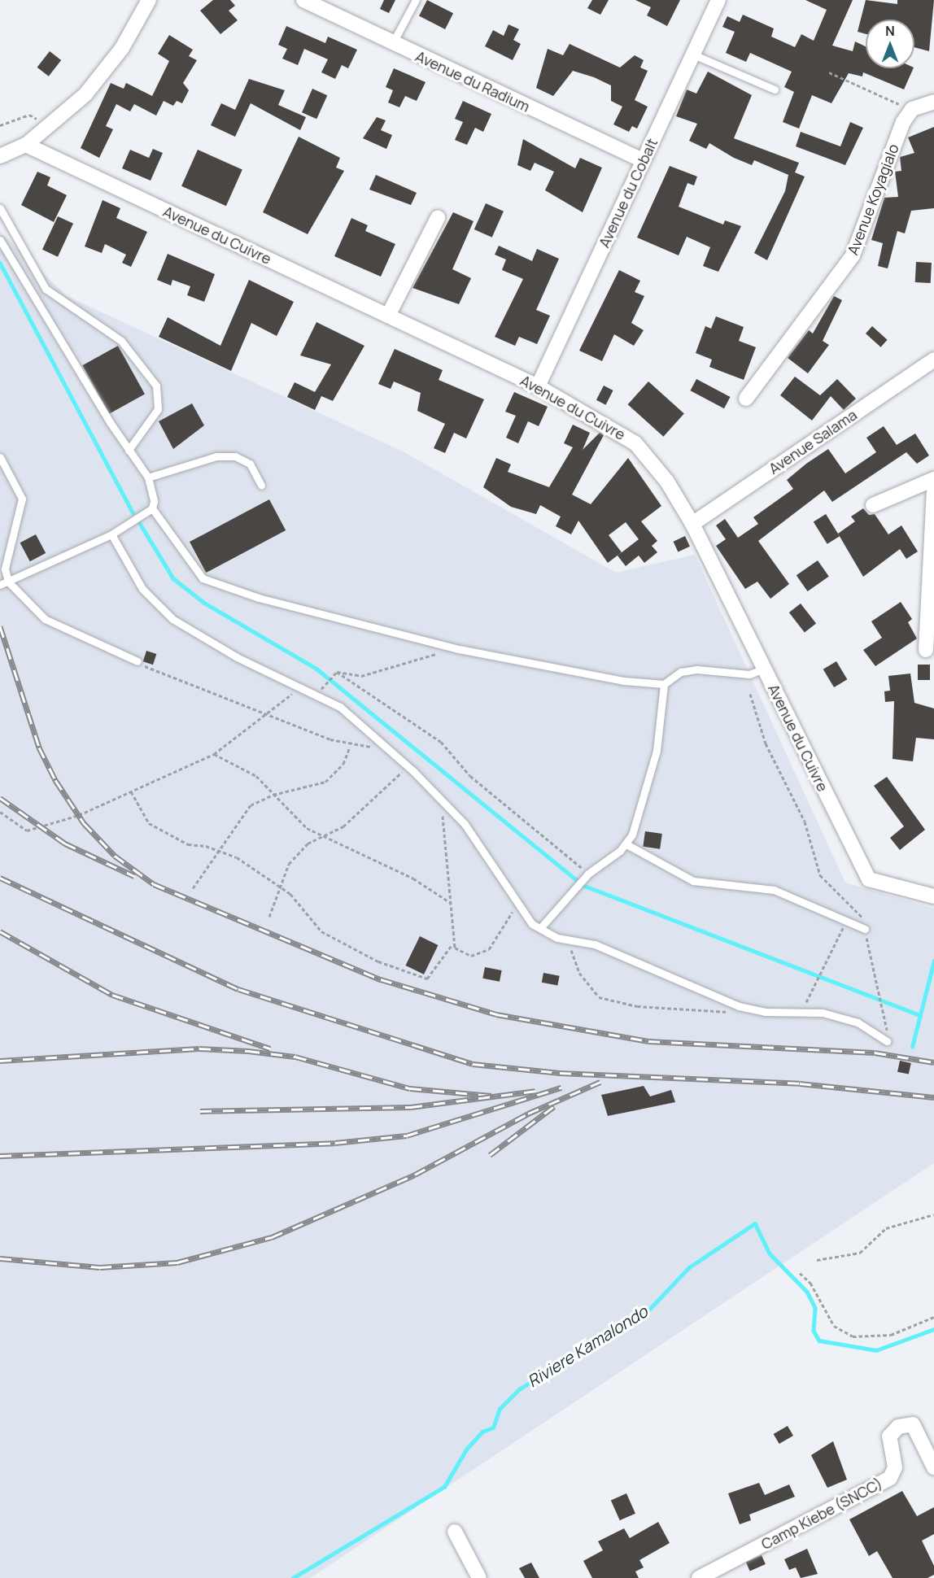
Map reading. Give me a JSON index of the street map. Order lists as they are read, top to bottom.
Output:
{
  "streets": {
    "street": [
      "Avenue du Radium",
      "Avenue du Cobalt",
      "Avenue Koyagialo",
      "Avenue du Cuivre",
      "Avenue Salama",
      "Camp Kiebe (SNCC)"
    ]
  },
  "crossings": [
    ["Avenue du Radium", "Avenue du Cobalt"],
    ["Avenue du Cobalt", "Avenue du Cuivre"],
    ["Avenue du Cuivre", "Avenue Salama"]
  ],
  "water": ["Riviere Kamalondo"],
  "north": "top"
}
